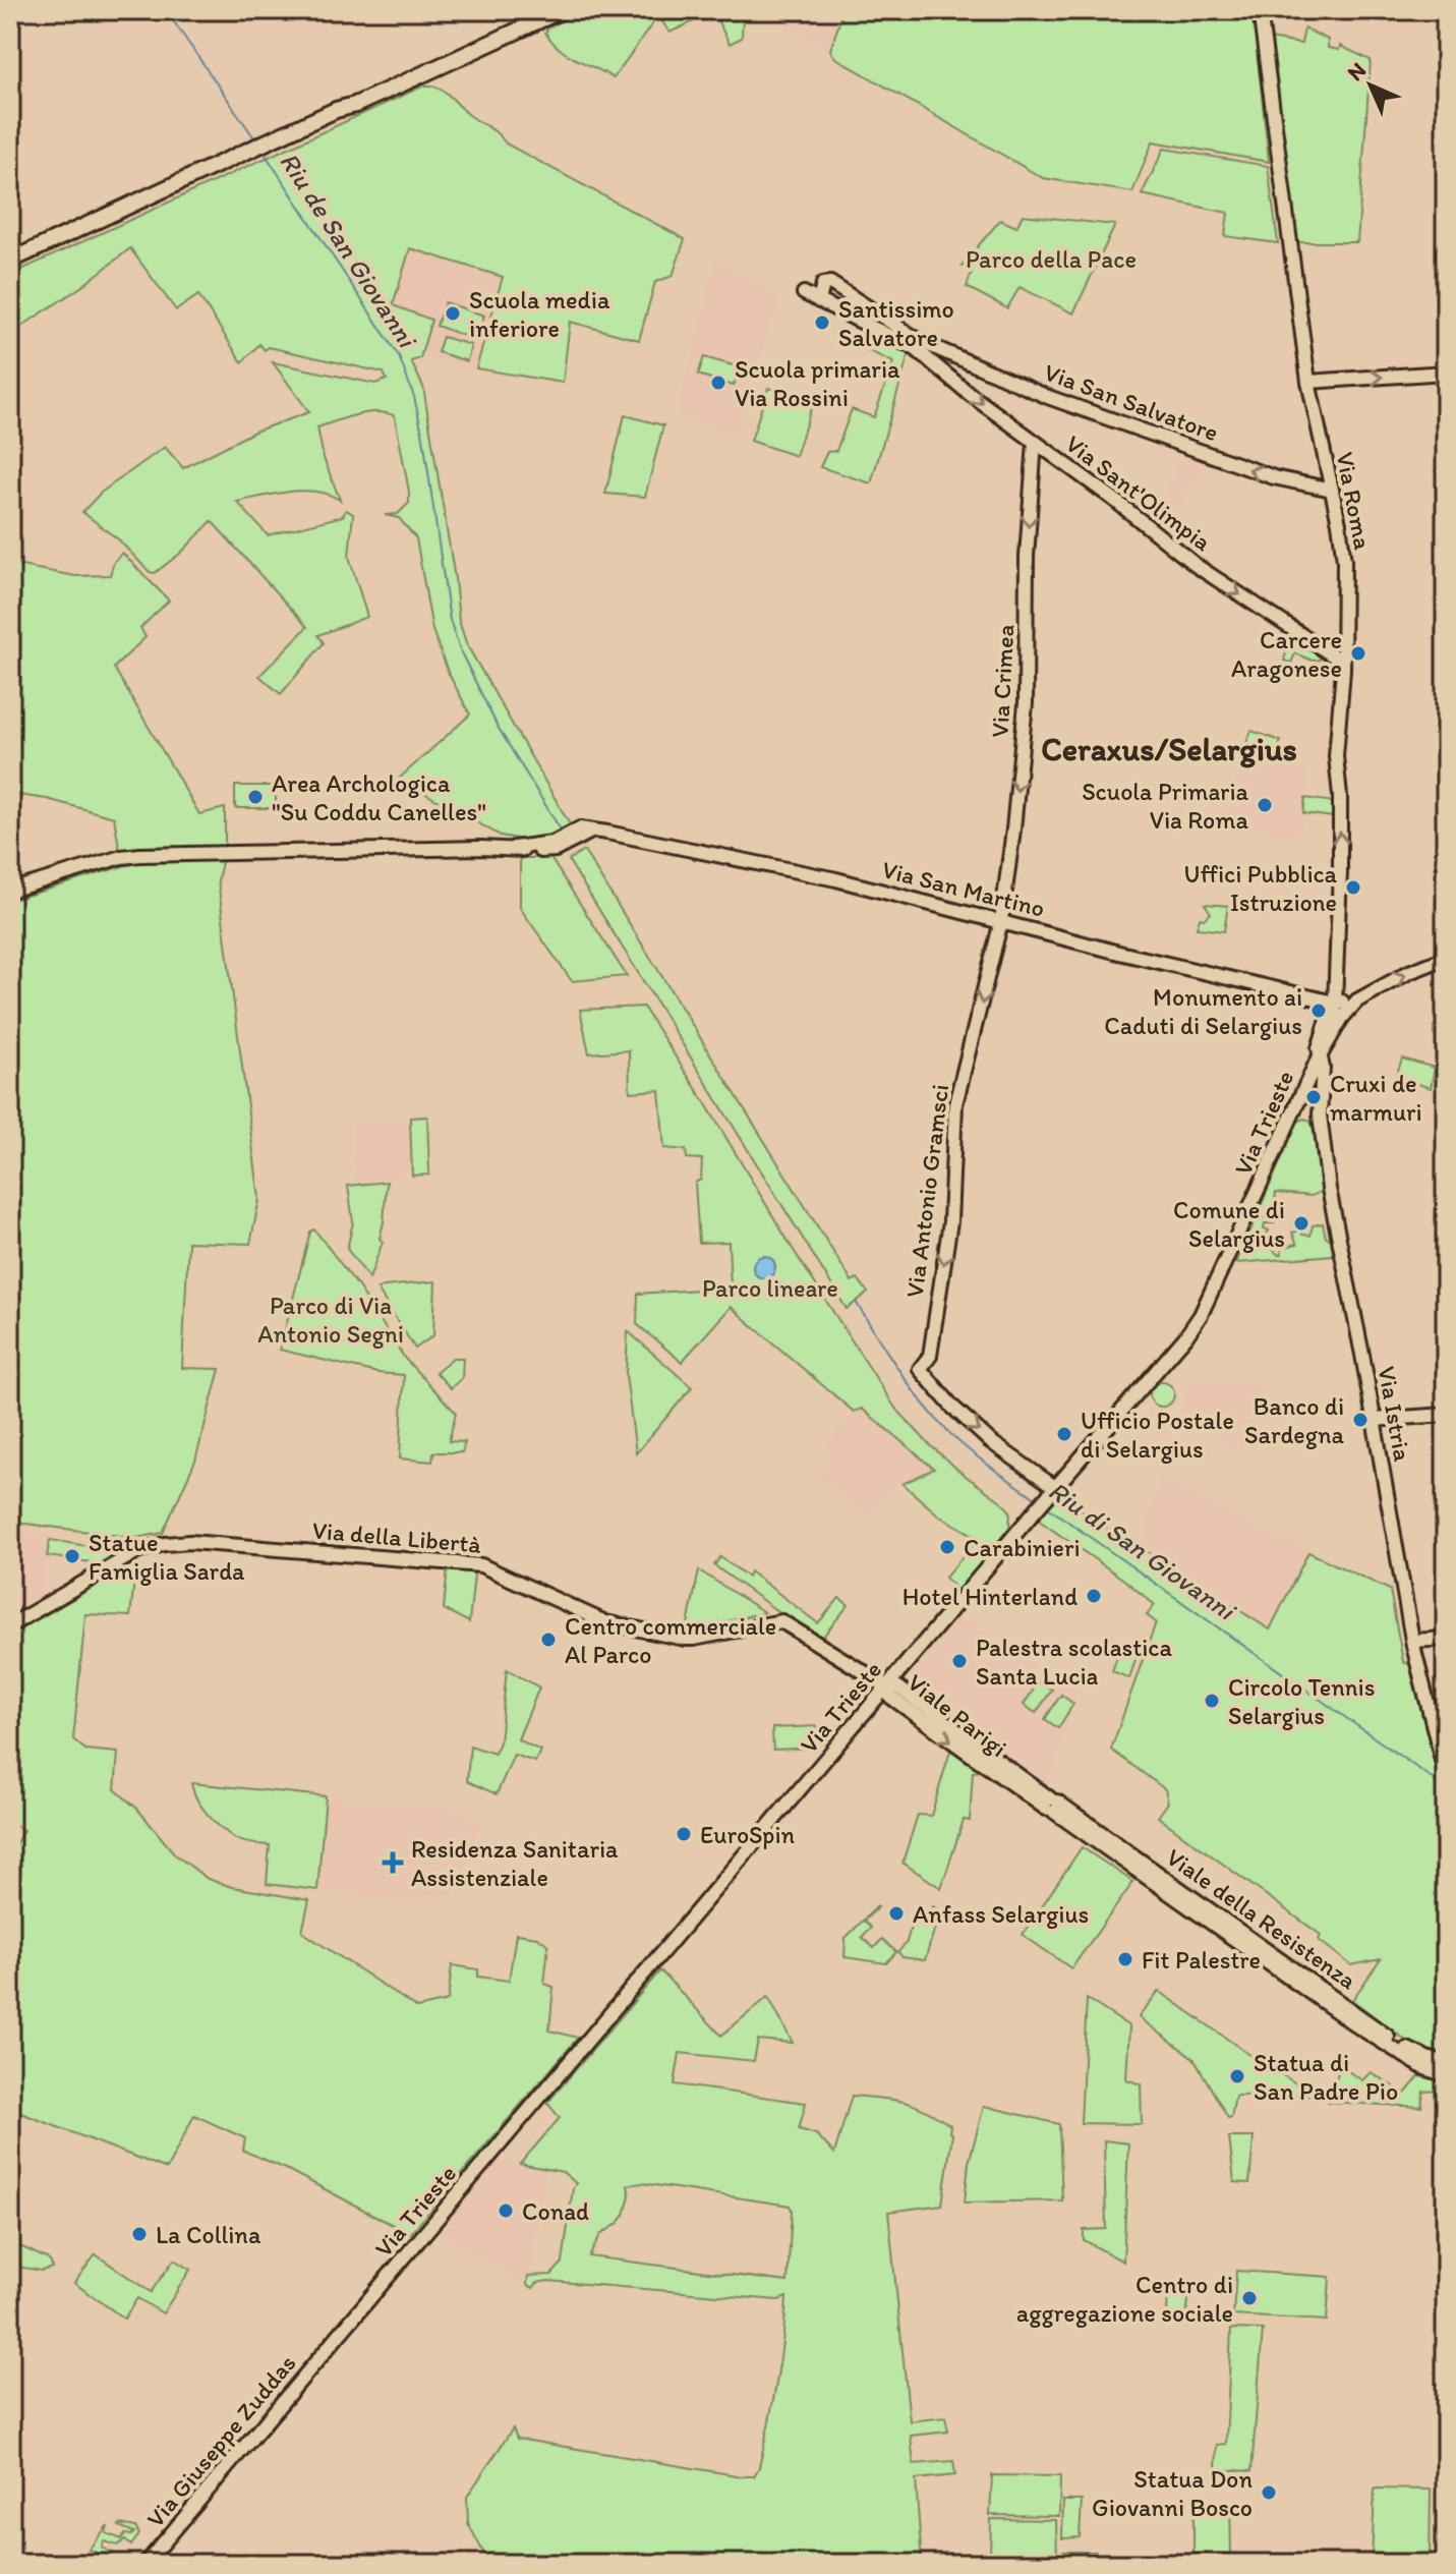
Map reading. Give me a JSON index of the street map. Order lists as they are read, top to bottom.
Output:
{
  "streets": {
    "street": [
      "Via San Salvatore",
      "Via Sant'Olimpia",
      "Via Roma",
      "Via Crimea",
      "Via San Martino",
      "Via Trieste",
      "Via Antonio Gramsci",
      "Via Istria",
      "Via della Libertà",
      "Viale Parigi",
      "Viale della Resistenza",
      "Via Giuseppe Zuddas"
    ]
  },
  "crossings": [
    ["Via San Salvatore", "Via Sant'Olimpia"],
    ["Via San Salvatore", "Via Roma"],
    ["Via Sant'Olimpia", "Via Roma"],
    ["Via Sant'Olimpia", "Via Crimea"],
    ["Via Roma", "Via San Martino"],
    ["Via Crimea", "Via San Martino"],
    ["Via Crimea", "Via Antonio Gramsci"],
    ["Via San Martino", "Via Trieste"],
    ["Via San Martino", "Via Antonio Gramsci"],
    ["Via Trieste", "Via Antonio Gramsci"],
    ["Via Trieste", "Via Istria"],
    ["Via Trieste", "Viale Parigi"],
    ["Via Trieste", "Via Giuseppe Zuddas"],
    ["Via della Libertà", "Viale Parigi"],
    ["Viale Parigi", "Viale della Resistenza"]
  ],
  "one_way": [
    "Via San Salvatore",
    "Via Sant'Olimpia",
    "Via Crimea",
    "Via Antonio Gramsci"
  ],
  "districts": ["Ceraxus/Selargius"],
  "water": ["Riu de San Giovanni", "Riu di San Giovanni"],
  "parks": ["Parco della Pace", "Parco lineare", "Parco di Via Antonio Segni"],
  "places": {
    "other": [
      "Scuola media inferiore",
      "Santissimo Salvatore",
      "Scuola primaria Via Rossini",
      "Carcere Aragonese",
      "Area Archologica \"Su Coddu Canelles\"",
      "Scuola Primaria Via Roma",
      "Uffici Pubblica Istruzione",
      "Monumento ai Caduti di Selargius",
      "Cruxi de marmuri",
      "Comune di Selargius",
      "Banco di Sardegna",
      "Ufficio Postale di Selargius",
      "Carabinieri",
      "Statue Famiglia Sarda",
      "Hotel Hinterland",
      "Centro commerciale Al Parco",
      "Palestra scolastica Santa Lucia",
      "Circolo Tennis Selargius",
      "EuroSpin",
      "Anfass Selargius",
      "Fit Palestre",
      "Statua di San Padre Pio",
      "Conad",
      "La Collina",
      "Centro di aggregazione sociale",
      "Statua Don Giovanni Bosco"
    ],
    "health": ["Residenza Sanitaria Assistenziale"]
  },
  "north": "top left"
}
